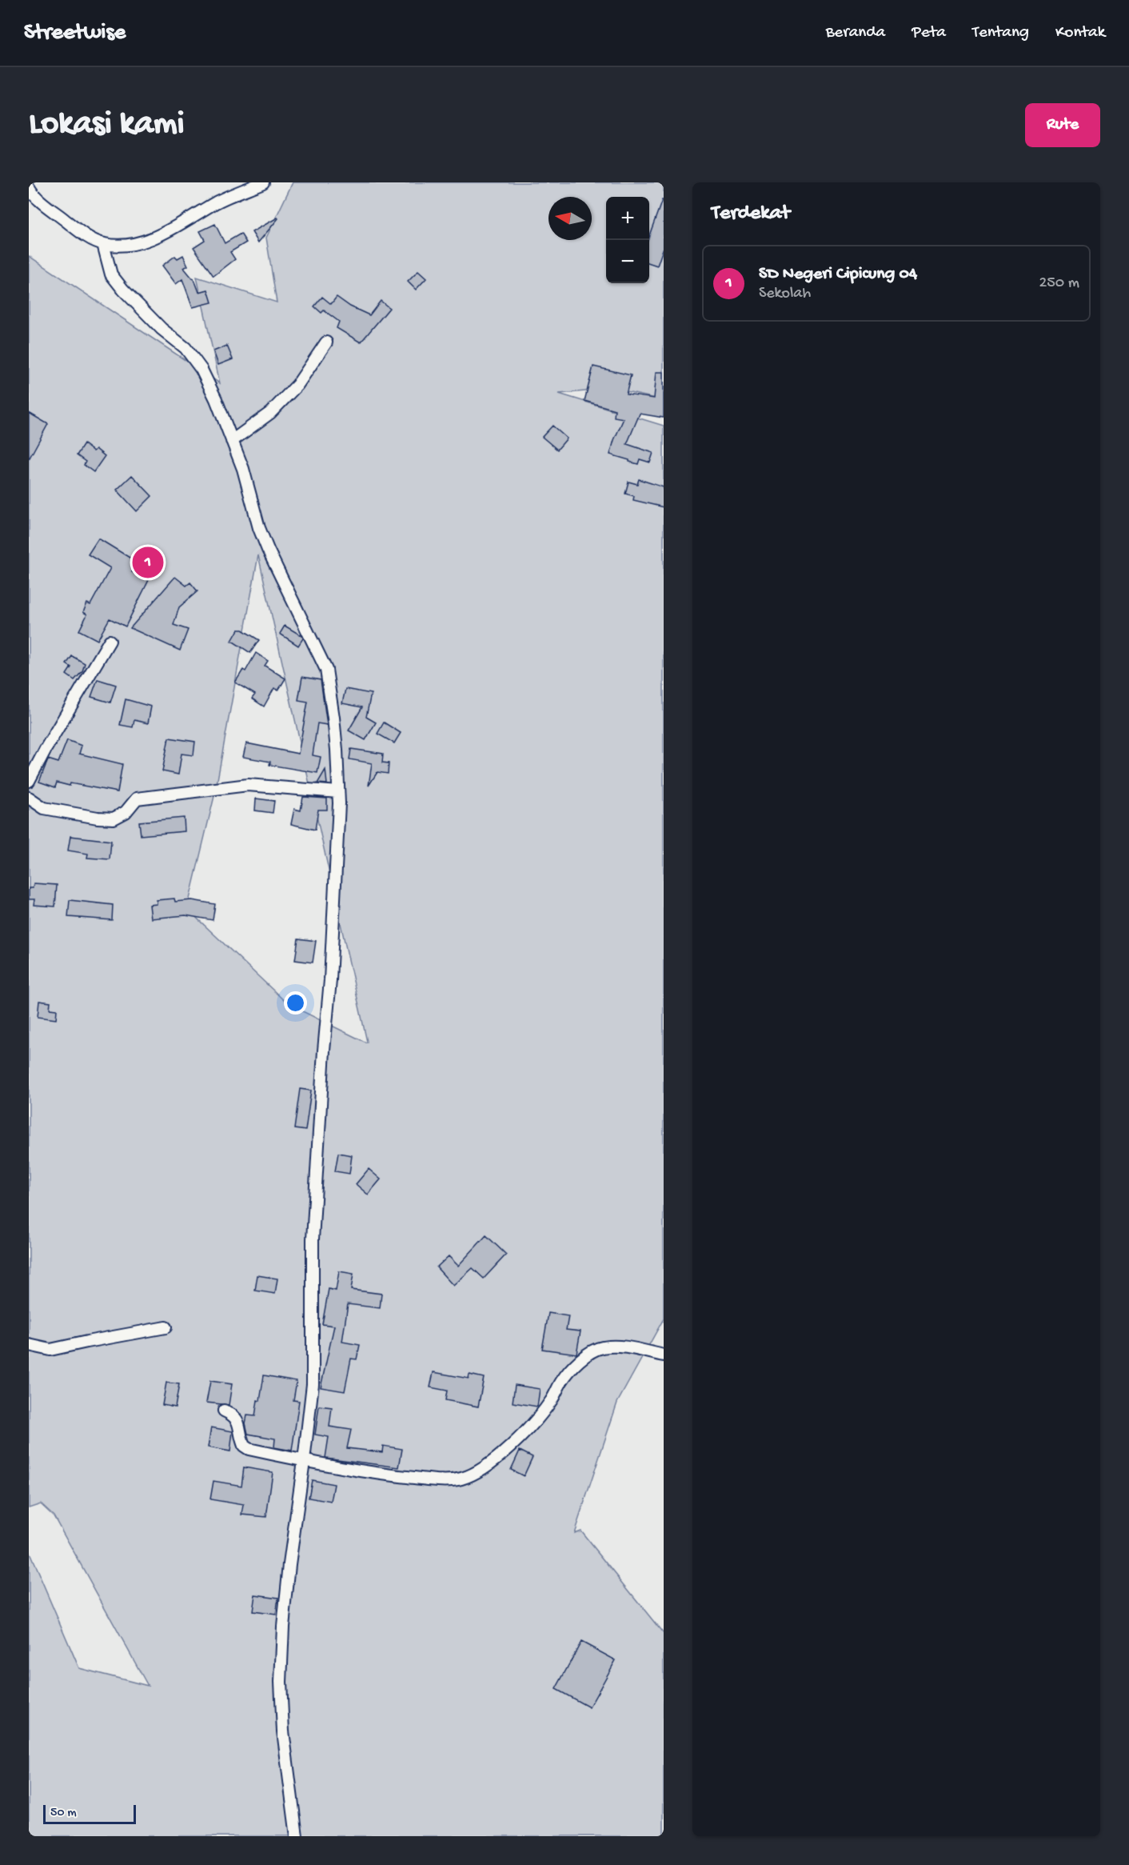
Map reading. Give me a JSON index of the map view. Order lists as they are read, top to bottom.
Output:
{
  "scale_bar": "50 m",
  "north": "left",
  "page": {
    "header": "Streetwise",
    "nav": [
      "Beranda",
      "Peta",
      "Tentang",
      "Kontak"
    ],
    "buttons": "Rute",
    "title": "Lokasi kami",
    "heading": "Terdekat",
    "map_buttons": ["+", "−"],
    "list": [
      {
        "mark": "1",
        "name": "SD Negeri Cipicung 04",
        "note": "Sekolah",
        "value": "250 m"
      }
    ],
    "pins": "1",
    "scale": "50 m"
  }
}
